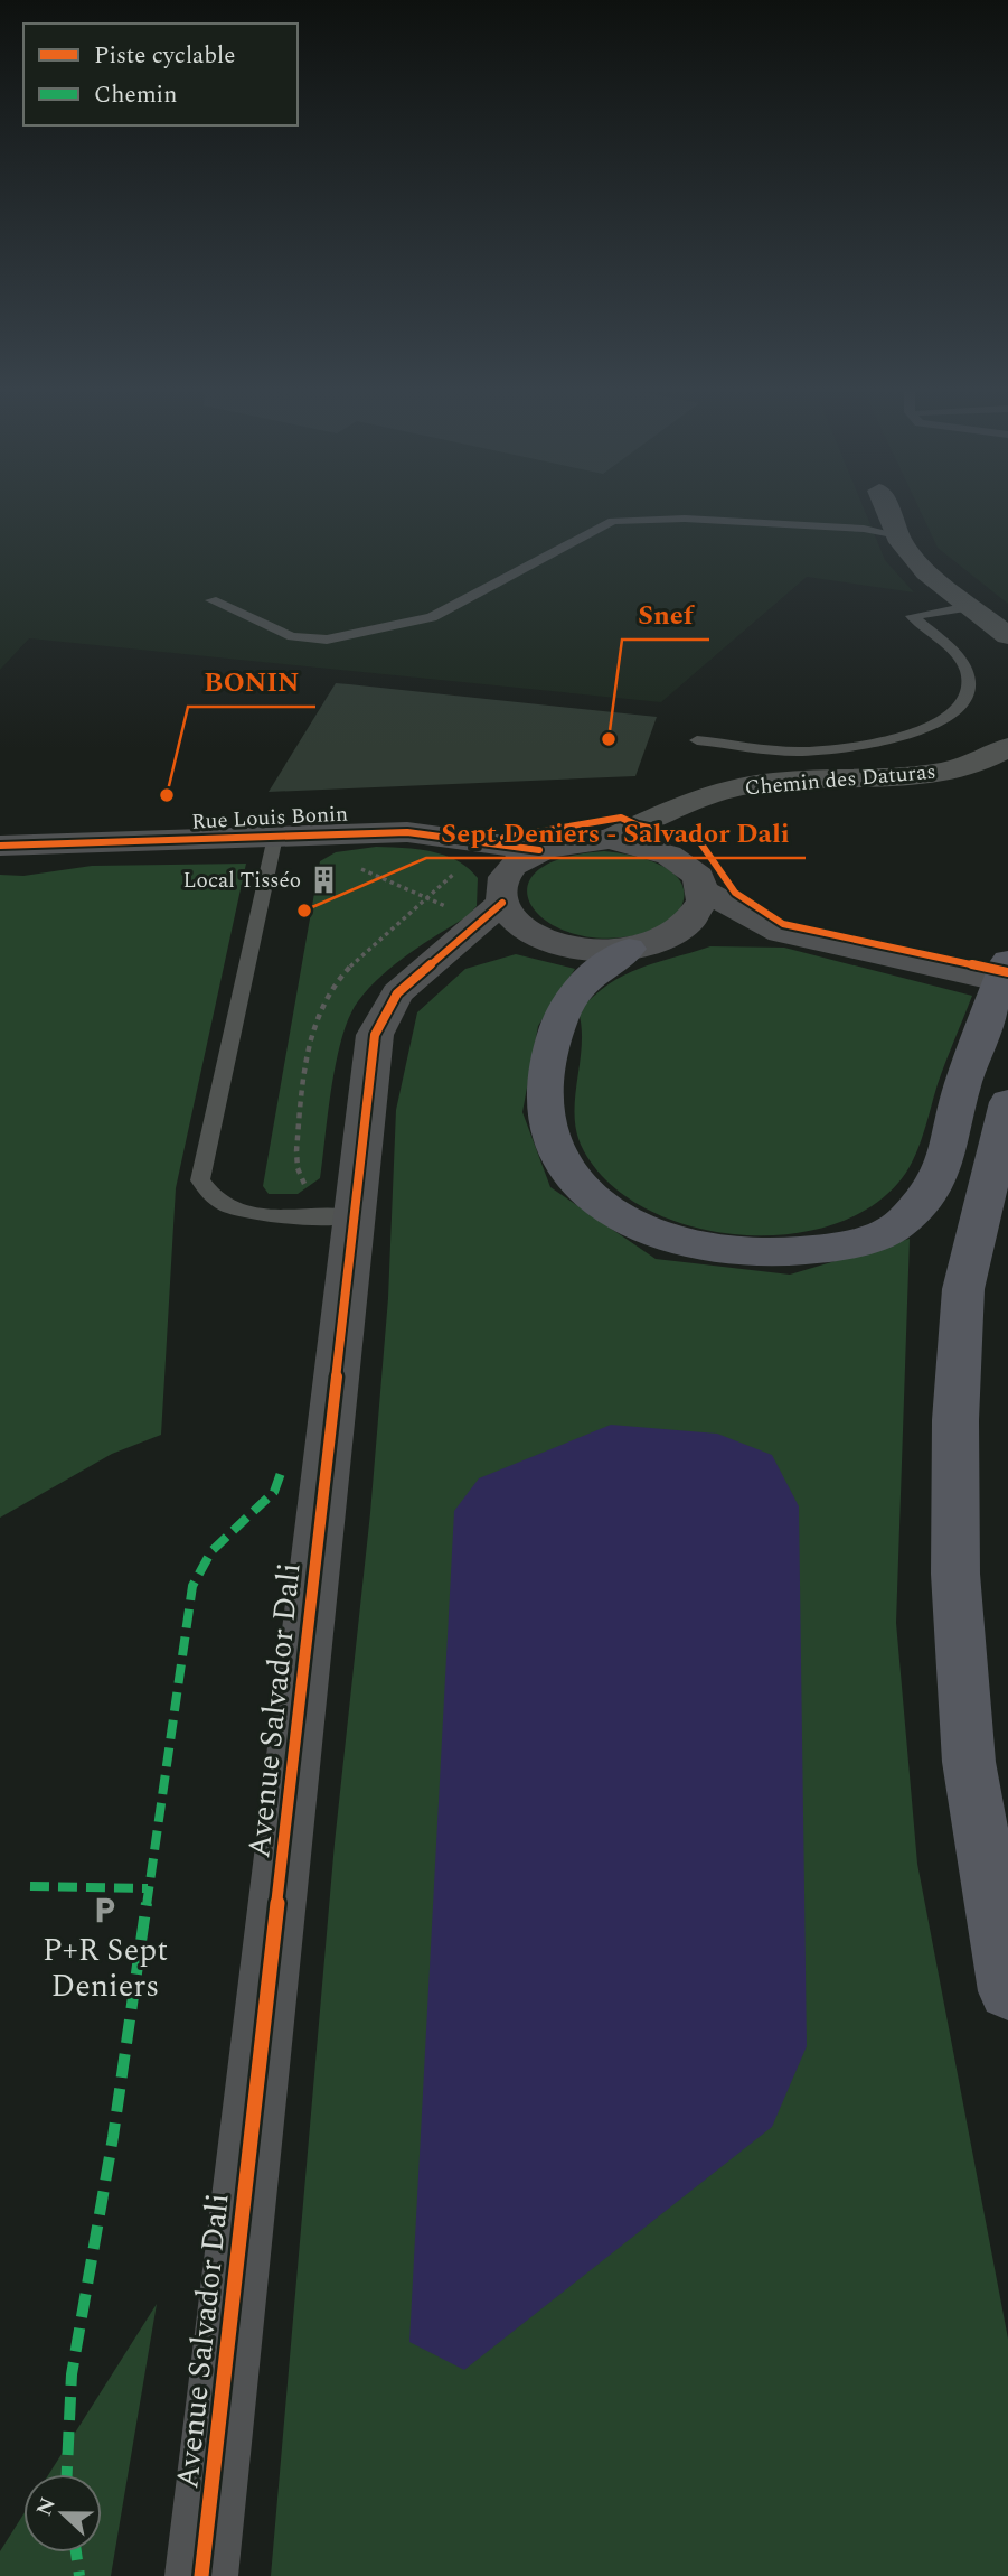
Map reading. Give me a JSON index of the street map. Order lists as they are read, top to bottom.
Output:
{
  "streets": {
    "street": ["Chemin des Daturas", "Rue Louis Bonin", "Avenue Salvador Dali"]
  },
  "crossings": [
    ["Chemin des Daturas", "Rue Louis Bonin"],
    ["Chemin des Daturas", "Avenue Salvador Dali"],
    ["Rue Louis Bonin", "Avenue Salvador Dali"]
  ],
  "places": {
    "other": ["Snef", "BONIN", "Sept Deniers - Salvador Dali"],
    "building": ["Local Tisséo"],
    "parking": ["P+R Sept Deniers"]
  },
  "legend": ["Piste cyclable", "Chemin"],
  "north": "left"
}
